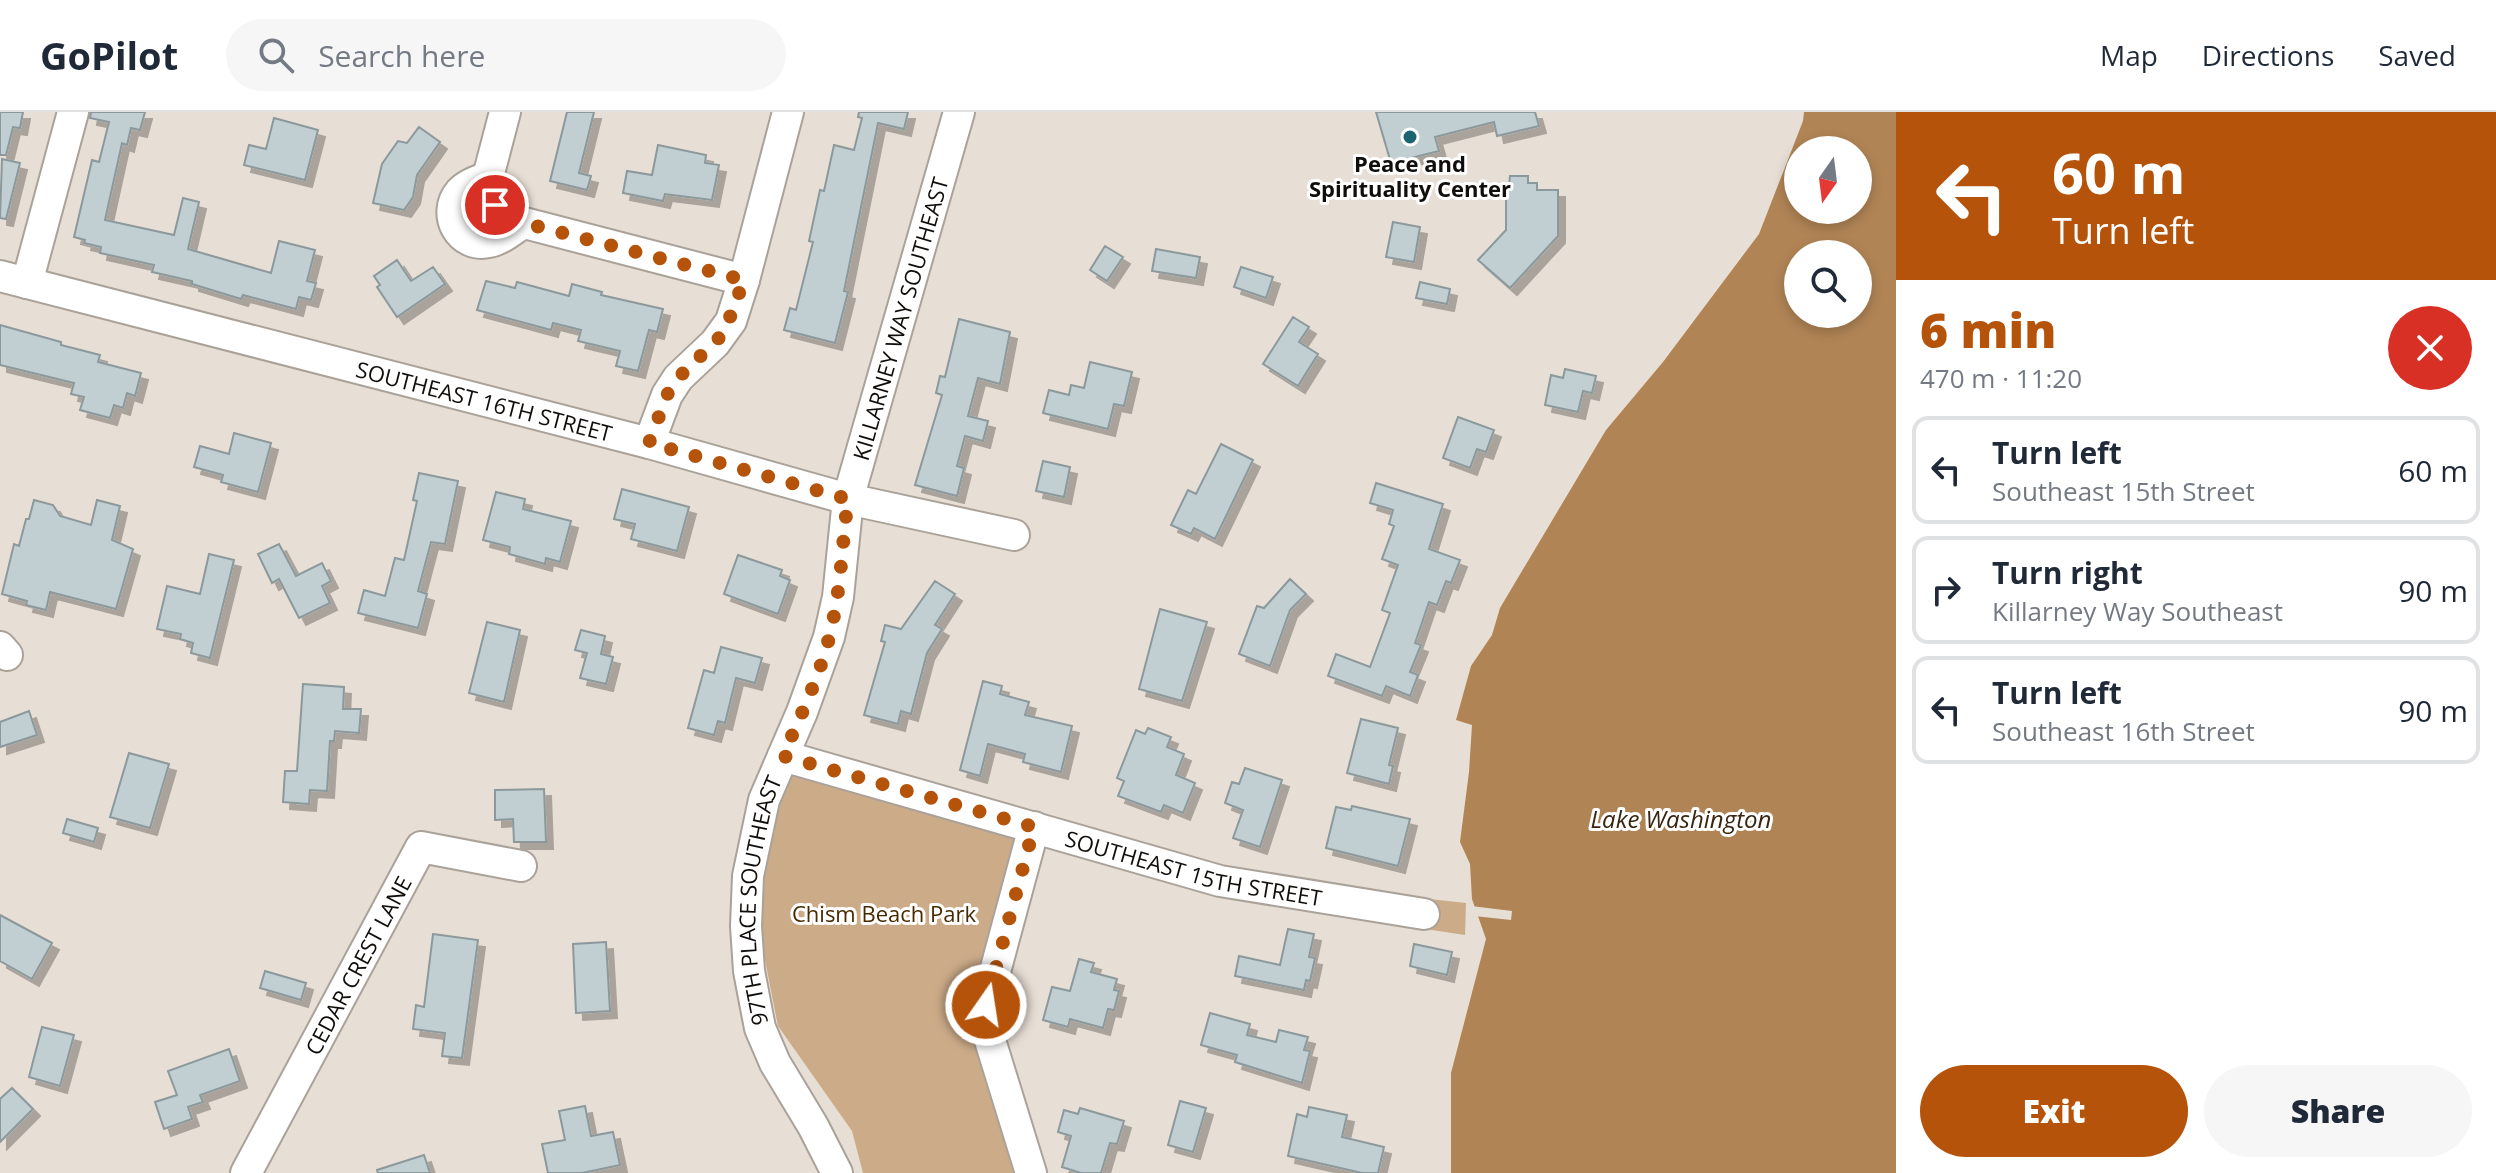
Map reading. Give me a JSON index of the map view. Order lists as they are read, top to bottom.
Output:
{
  "streets": {
    "street": [
      "KILLARNEY WAY SOUTHEAST",
      "SOUTHEAST 16TH STREET",
      "SOUTHEAST 15TH STREET",
      "97TH PLACE SOUTHEAST",
      "CEDAR CREST LANE"
    ]
  },
  "crossings": [
    ["KILLARNEY WAY SOUTHEAST", "SOUTHEAST 16TH STREET"],
    ["KILLARNEY WAY SOUTHEAST", "SOUTHEAST 15TH STREET"],
    ["KILLARNEY WAY SOUTHEAST", "97TH PLACE SOUTHEAST"],
    ["SOUTHEAST 15TH STREET", "97TH PLACE SOUTHEAST"]
  ],
  "water": ["Lake Washington"],
  "parks": ["Chism Beach Park"],
  "places": ["Peace and Spirituality Center"],
  "north": "bottom",
  "page": {
    "header": "GoPilot",
    "search": "Search here",
    "nav": ["Map", "Directions", "Saved"],
    "turn": ["60 m", "Turn left"],
    "heading": ["6 min", "470 m · 11:20"],
    "list": [
      {
        "name": "Turn left",
        "note": "Southeast 15th Street",
        "value": "60 m"
      },
      {
        "name": "Turn right",
        "note": "Killarney Way Southeast",
        "value": "90 m"
      },
      {
        "name": "Turn left",
        "note": "Southeast 16th Street",
        "value": "90 m"
      }
    ],
    "buttons": ["Exit", "Share"]
  }
}
